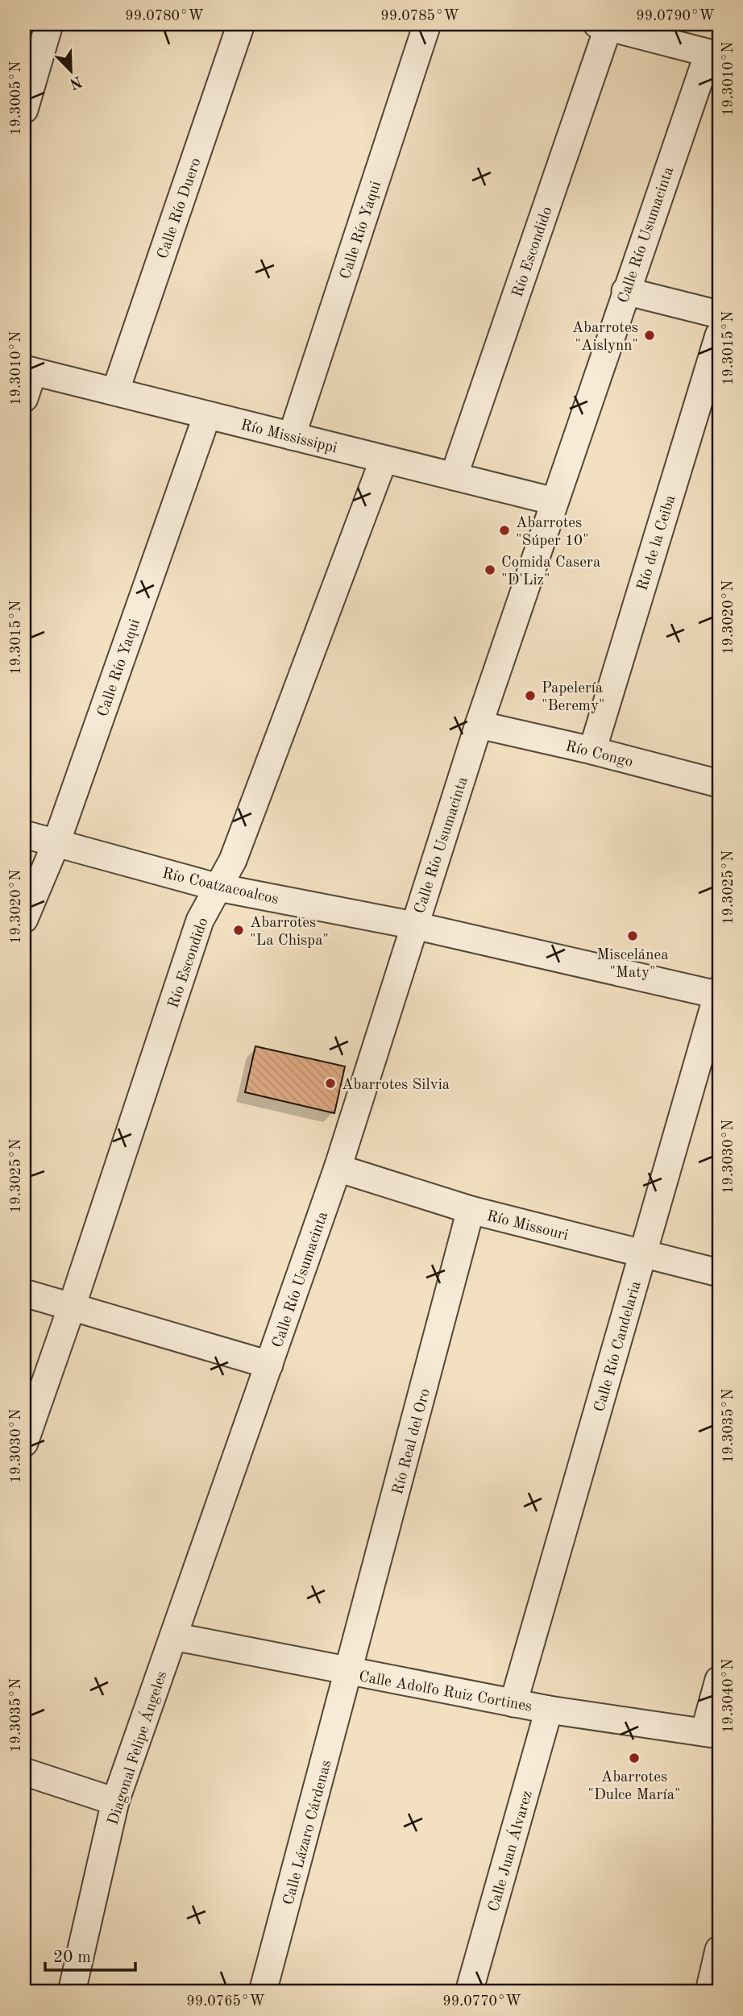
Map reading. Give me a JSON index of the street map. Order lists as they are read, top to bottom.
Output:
{
  "streets": {
    "street": [
      "Calle Río Duero",
      "Calle Río Yaqui",
      "Calle Río Usumacinta",
      "Río Escondido",
      "Río Mississippi",
      "Río de la Ceiba",
      "Río Congo",
      "Río Coatzacoalcos",
      "Río Missouri",
      "Calle Río Candelaria",
      "Río Real del Oro",
      "Calle Adolfo Ruiz Cortines",
      "Diagonal Felipe Ángeles",
      "Calle Lázaro Cárdenas",
      "Calle Juan Álvarez"
    ]
  },
  "crossings": [
    ["Calle Río Duero", "Río Mississippi"],
    ["Calle Río Yaqui", "Río Mississippi"],
    ["Calle Río Yaqui", "Río Coatzacoalcos"],
    ["Calle Río Usumacinta", "Río Mississippi"],
    ["Calle Río Usumacinta", "Río Congo"],
    ["Calle Río Usumacinta", "Río Coatzacoalcos"],
    ["Calle Río Usumacinta", "Río Missouri"],
    ["Calle Río Usumacinta", "Calle Adolfo Ruiz Cortines"],
    ["Calle Río Usumacinta", "Diagonal Felipe Ángeles"],
    ["Río Escondido", "Río Mississippi"],
    ["Río Escondido", "Río Coatzacoalcos"],
    ["Río de la Ceiba", "Río Congo"],
    ["Río Coatzacoalcos", "Calle Río Candelaria"],
    ["Río Missouri", "Calle Río Candelaria"],
    ["Río Missouri", "Río Real del Oro"],
    ["Calle Río Candelaria", "Calle Adolfo Ruiz Cortines"],
    ["Río Real del Oro", "Calle Adolfo Ruiz Cortines"],
    ["Río Real del Oro", "Calle Lázaro Cárdenas"],
    ["Calle Adolfo Ruiz Cortines", "Diagonal Felipe Ángeles"],
    ["Calle Adolfo Ruiz Cortines", "Calle Lázaro Cárdenas"],
    ["Calle Adolfo Ruiz Cortines", "Calle Juan Álvarez"]
  ],
  "places": [
    "Abarrotes \"Aislynn\"",
    "Abarrotes \"Súper 10\"",
    "Comida Casera \"D'Liz\"",
    "Papelería \"Beremy\"",
    "Abarrotes \"La Chispa\"",
    "Miscelánea \"Maty\"",
    "Abarrotes Silvia",
    "Abarrotes \"Dulce María\""
  ],
  "scale_bar": "20 m",
  "north": "bottom right",
  "coordinates": [
    "99.0780°W",
    "99.0785°W",
    "99.0790°W",
    "19.3010°N",
    "19.3005°N",
    "19.3015°N",
    "19.3020°N",
    "19.3025°N",
    "19.3030°N",
    "19.3035°N",
    "19.3040°N",
    "99.0765°W",
    "99.0770°W"
  ]
}
